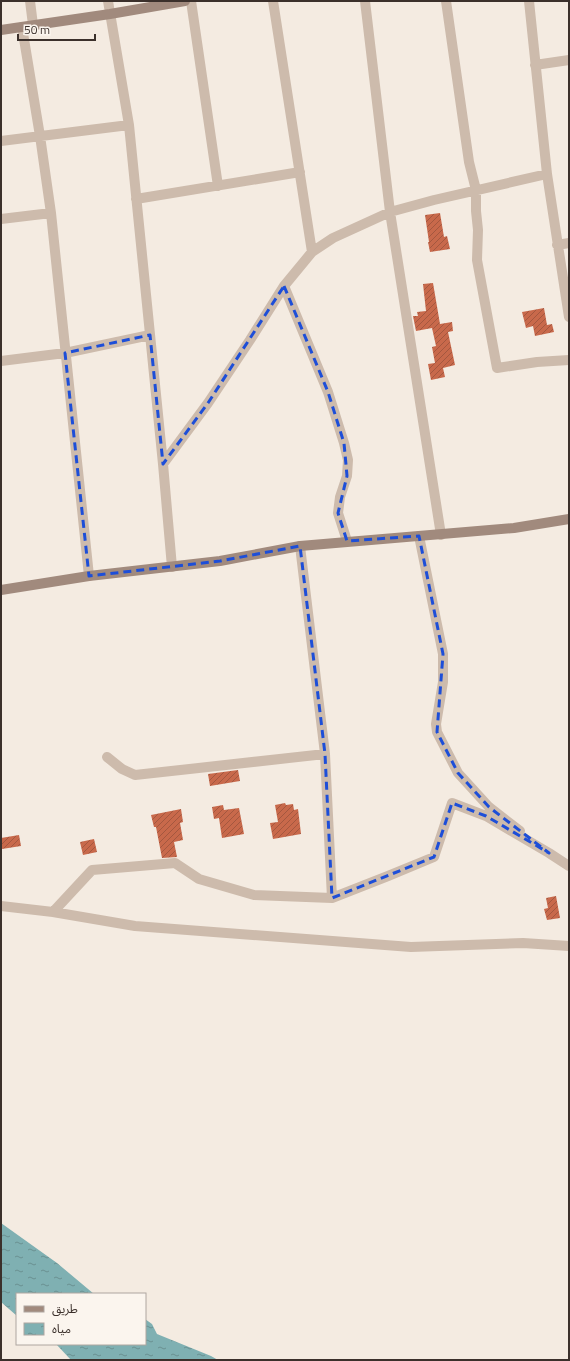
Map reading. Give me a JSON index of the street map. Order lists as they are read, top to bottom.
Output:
{
  "legend": ["طريق", "مياه"],
  "scale_bar": "50 m"
}
